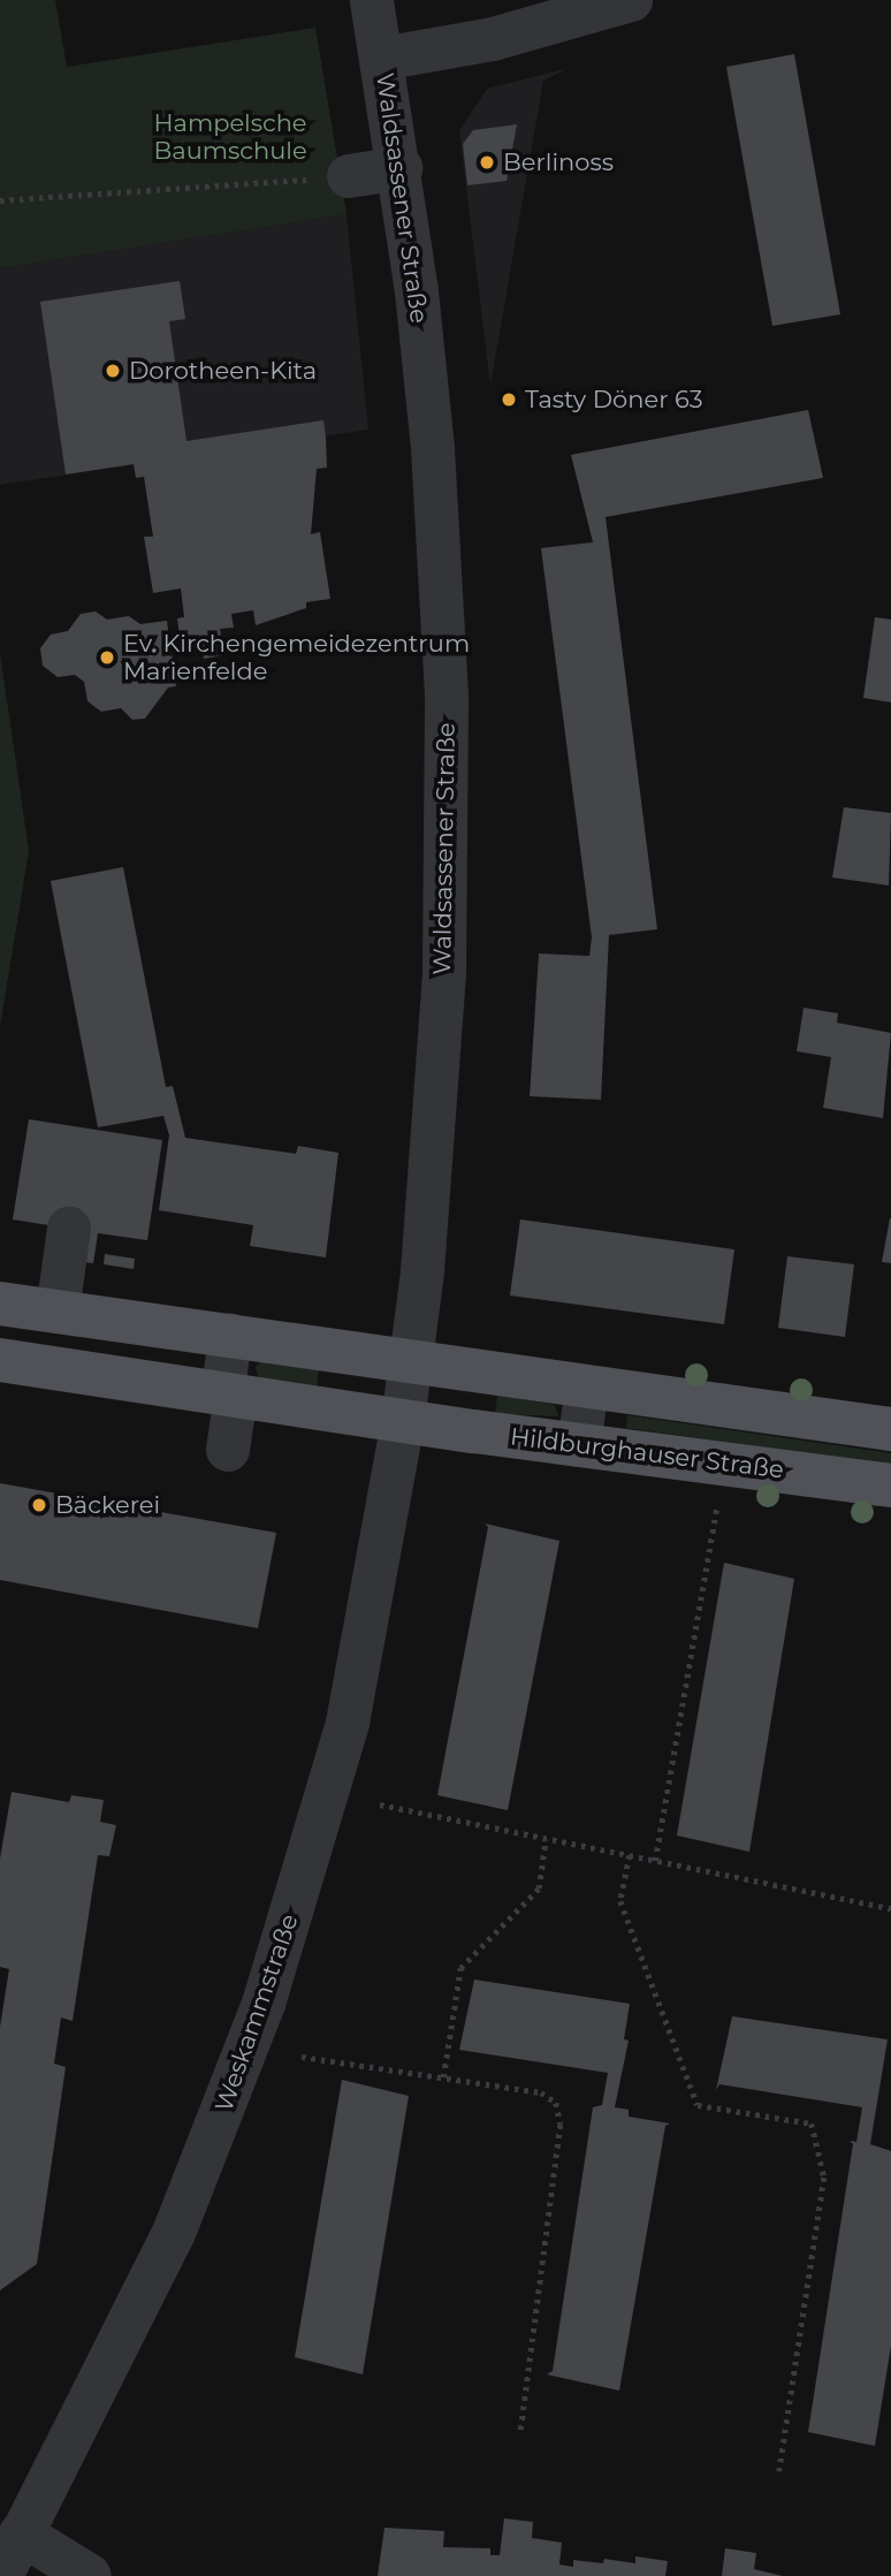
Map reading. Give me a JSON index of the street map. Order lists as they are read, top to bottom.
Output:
{
  "streets": {
    "main road": ["Hildburghauser Straße"],
    "street": ["Waldsassener Straße", "Weskammstraße"]
  },
  "crossings": [
    ["Hildburghauser Straße", "Weskammstraße"]
  ],
  "parks": ["Hampelsche Baumschule"],
  "places": [
    "Berlinoss",
    "Dorotheen-Kita",
    "Tasty Döner 63",
    "Ev. Kirchengemeidezentrum Marienfelde",
    "Bäckerei"
  ]
}
